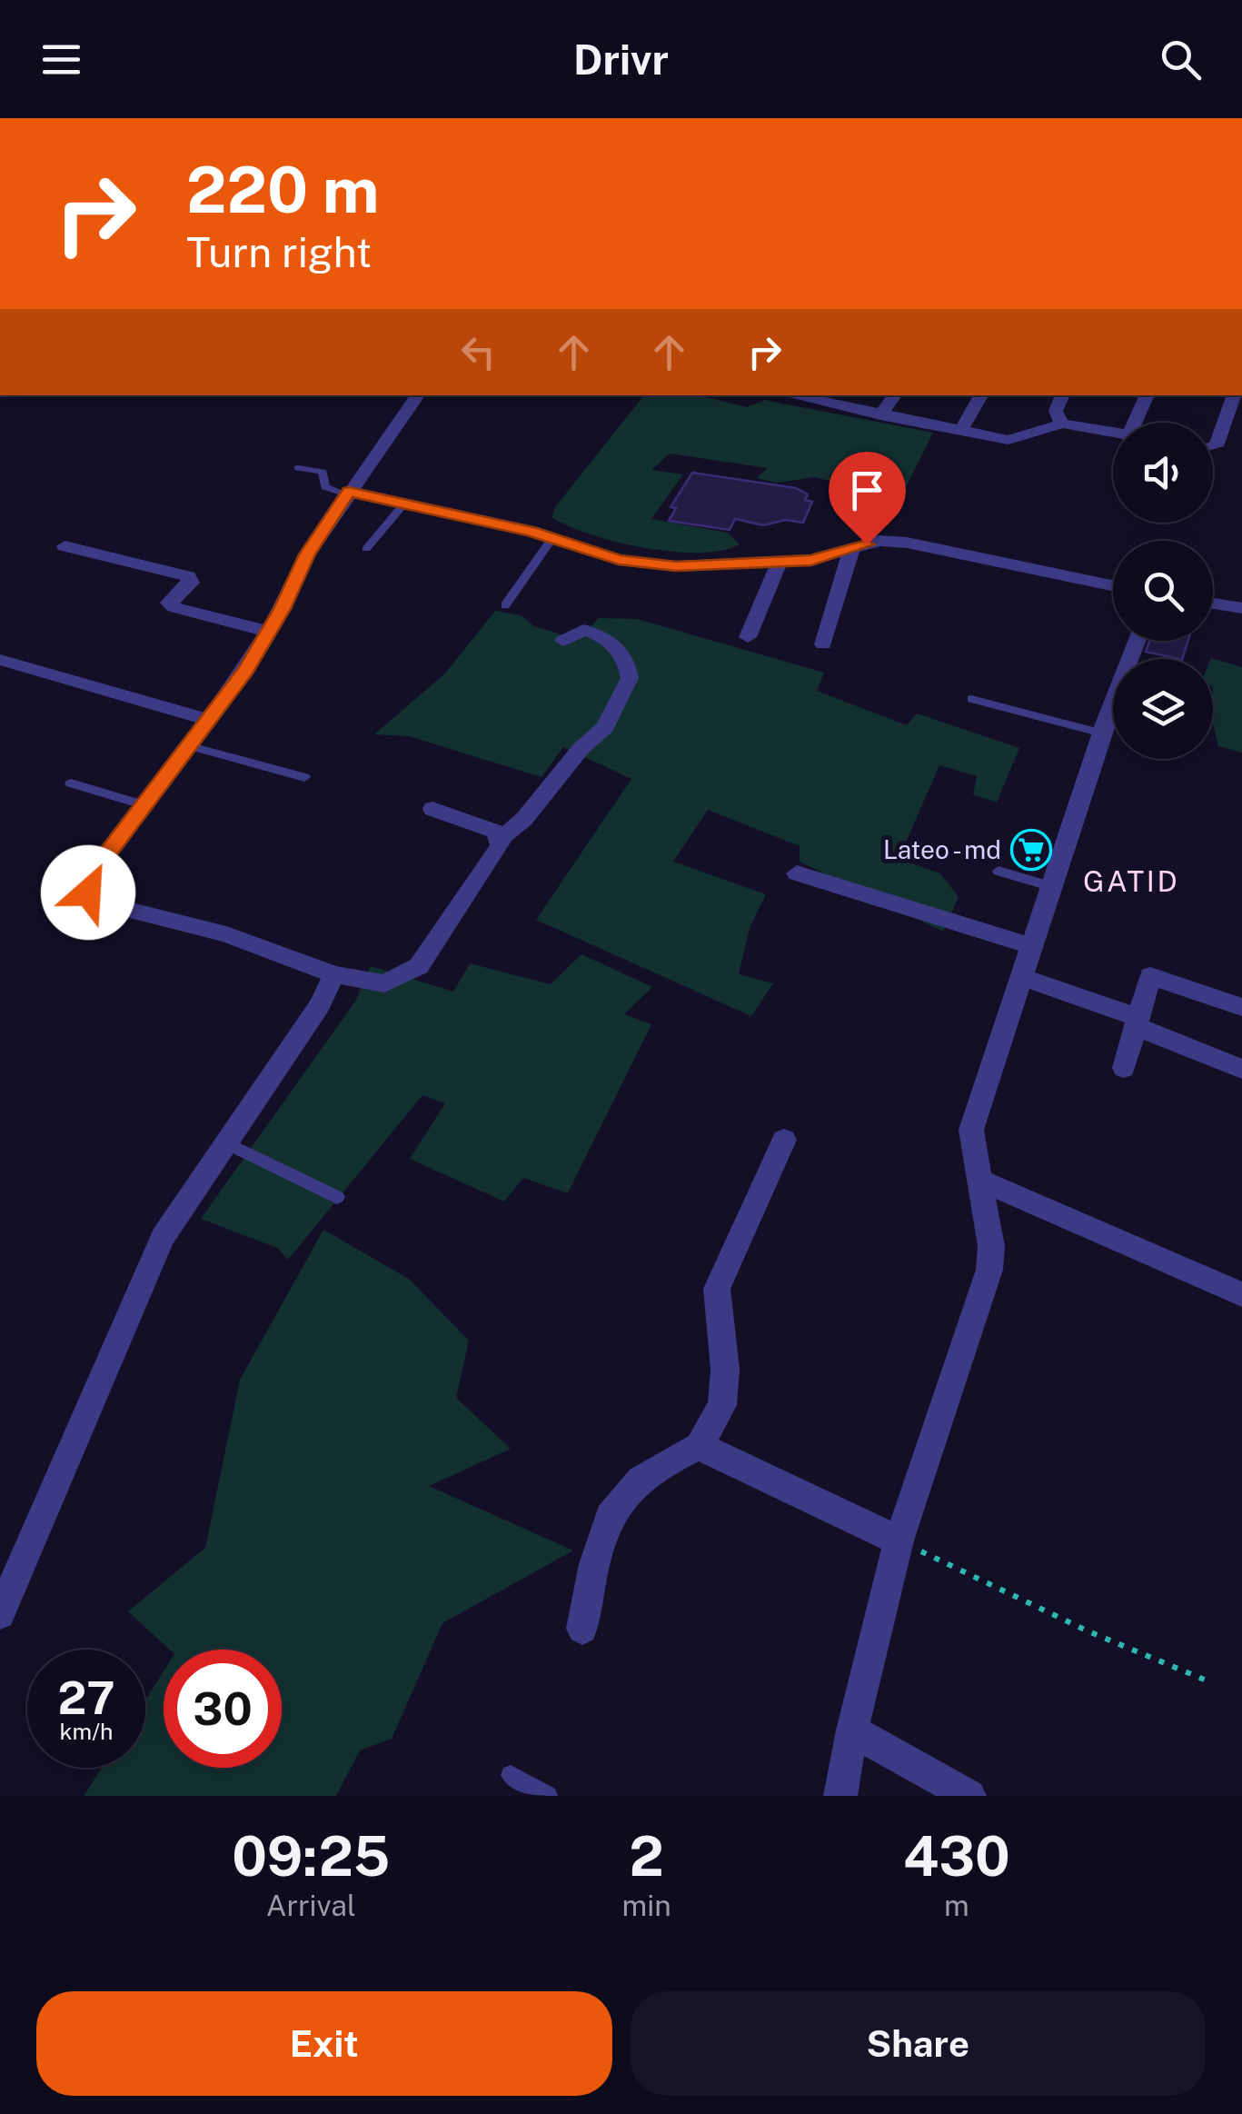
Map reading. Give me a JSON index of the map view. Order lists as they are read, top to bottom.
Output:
{
  "districts": ["GATID"],
  "places": {
    "supermarket": ["Lateo - md"]
  },
  "page": {
    "header": "Drivr",
    "turn": ["220 m", "Turn right"],
    "speed": "27 km/h",
    "limit": "30",
    "eta": [
      "09:25",
      "Arrival",
      "2",
      "min",
      "430",
      "m"
    ],
    "buttons": ["Exit", "Share"]
  }
}
